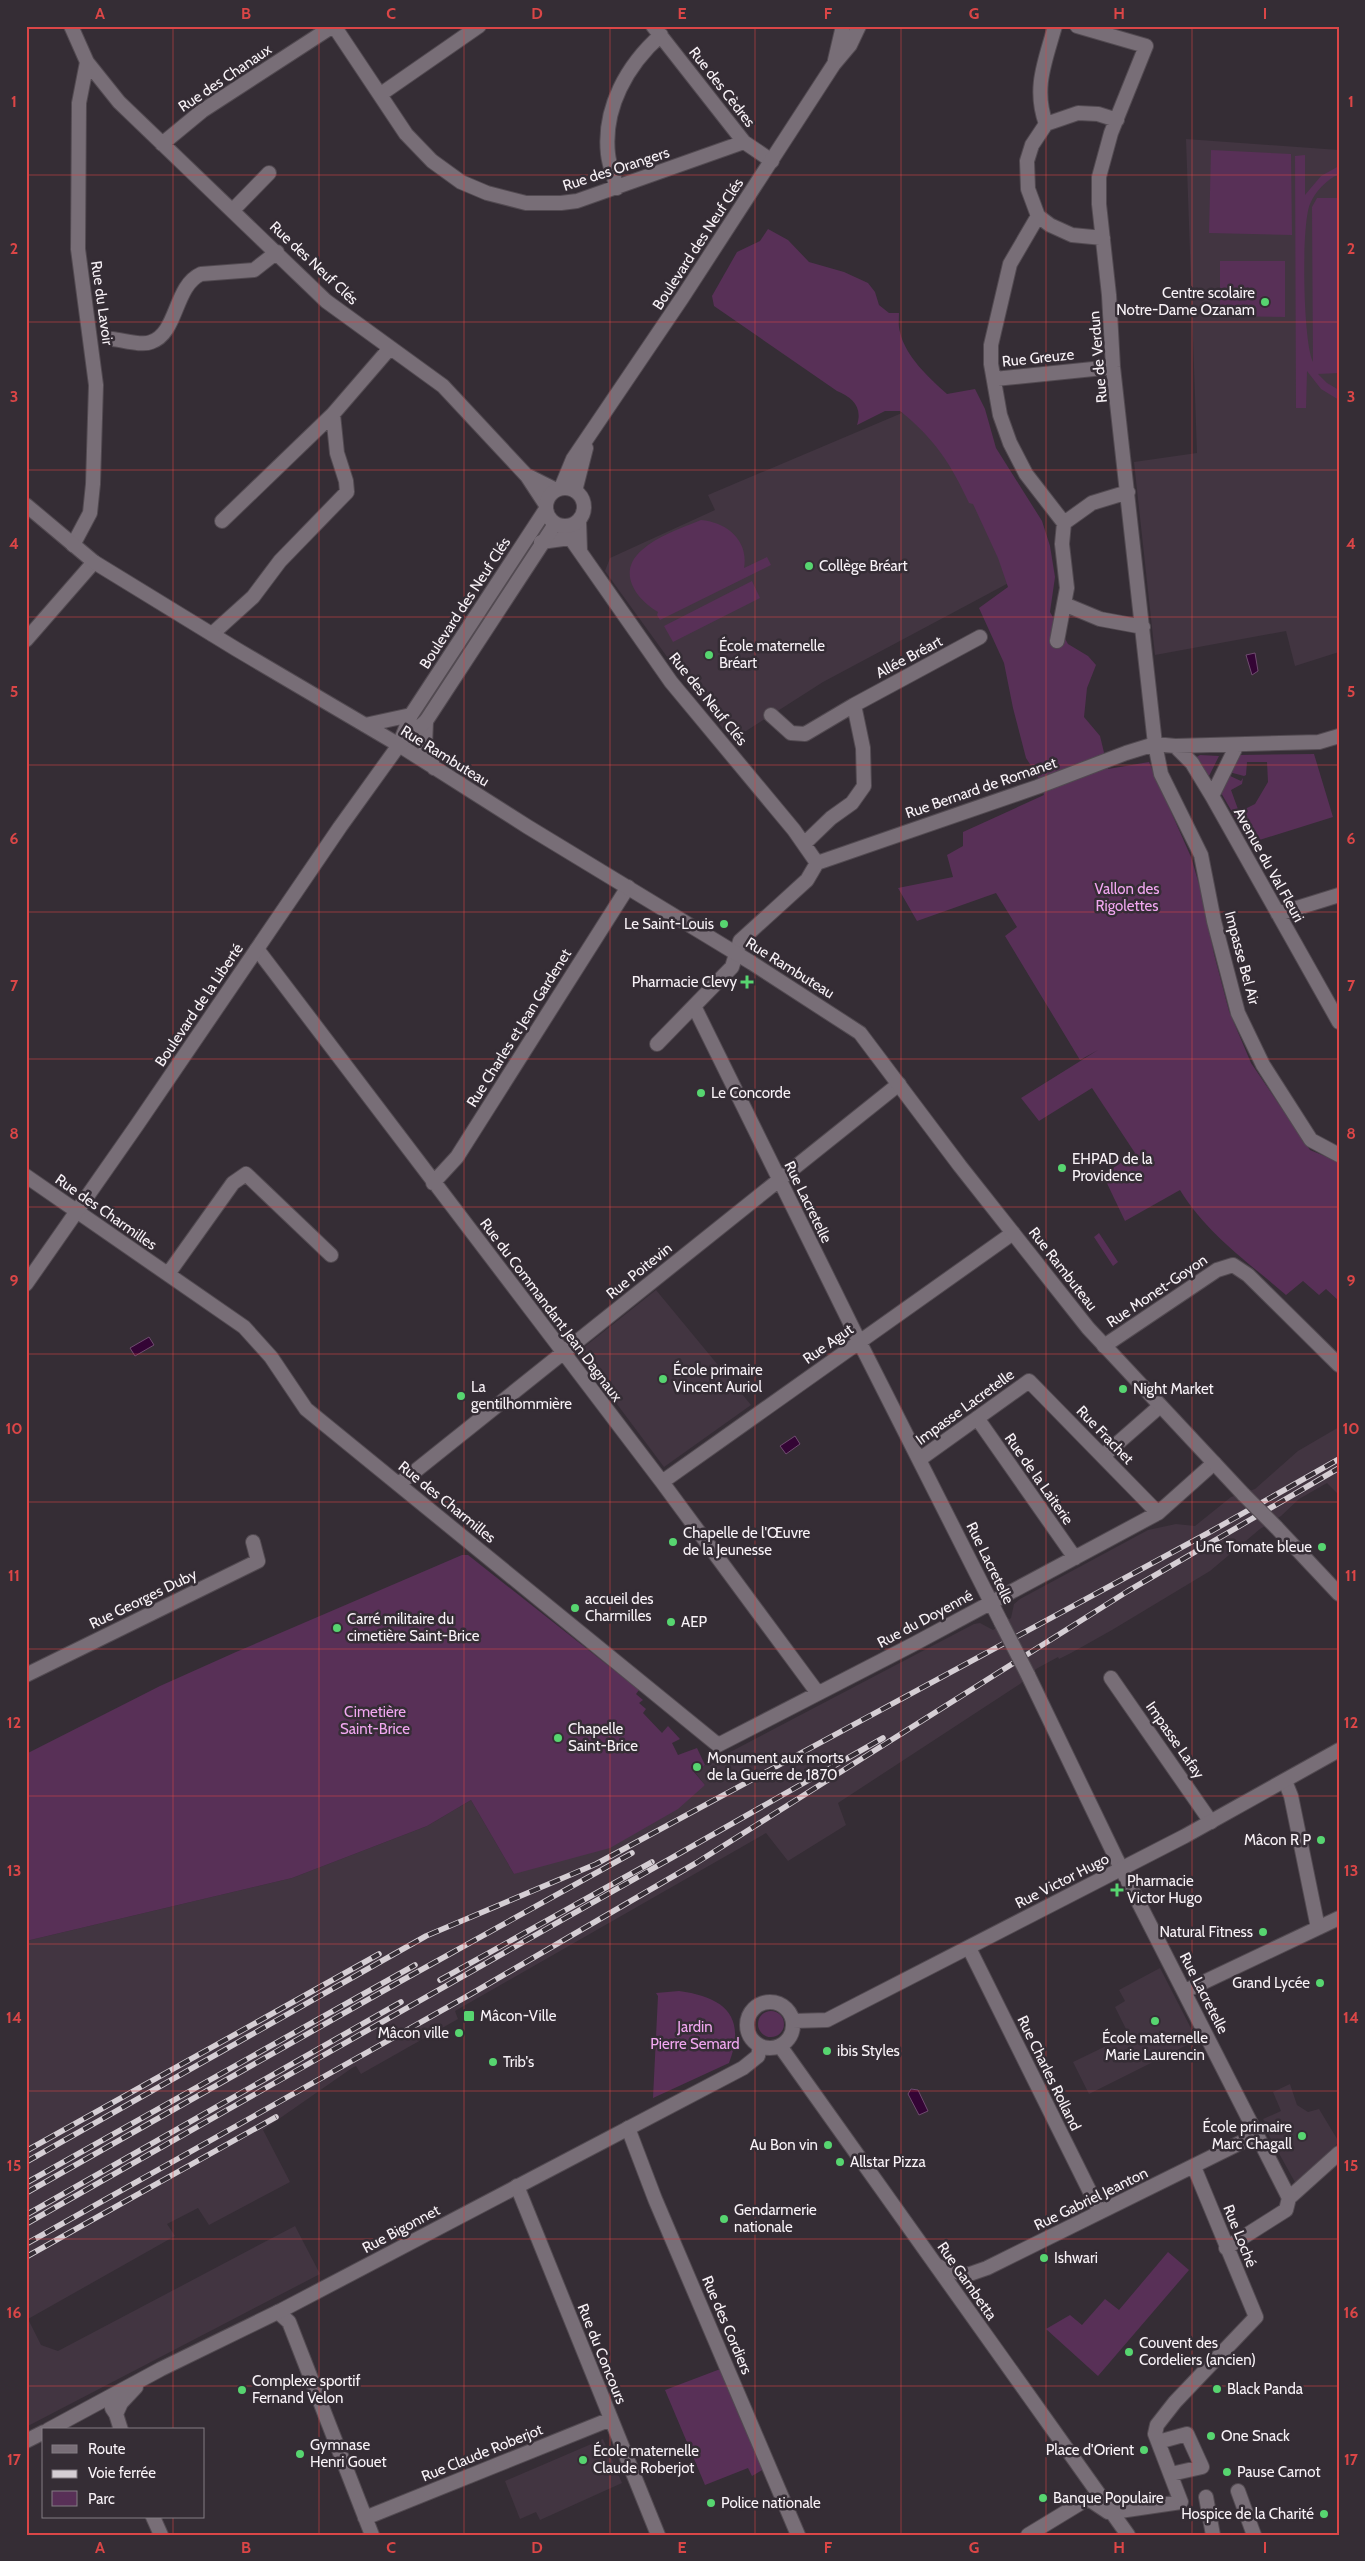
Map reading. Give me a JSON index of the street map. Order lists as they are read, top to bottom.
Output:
{
  "streets": {
    "street": [
      "Rue des Chanaux",
      "Rue des Cèdres",
      "Rue des Orangers",
      "Boulevard des Neuf Clés",
      "Rue des Neuf Clés",
      "Rue du Lavoir",
      "Rue de Verdun",
      "Rue Greuze",
      "Allée Bréart",
      "Rue Rambuteau",
      "Rue Bernard de Romanet",
      "Avenue du Val Fleuri",
      "Impasse Bel Air",
      "Boulevard de la Liberté",
      "Rue Charles et Jean Gardenet",
      "Rue Lacretelle",
      "Rue des Charmilles",
      "Rue Poitevin",
      "Rue Monet-Goyon",
      "Rue du Commandant Jean Dagnaux",
      "Rue Agut",
      "Impasse Lacretelle",
      "Rue Frachet",
      "Rue de la Laiterie",
      "Rue Georges Duby",
      "Rue du Doyenné",
      "Impasse Lafay",
      "Rue Victor Hugo",
      "Rue Charles Rolland",
      "Rue Gabriel Jeanton",
      "Rue Bigonnet",
      "Rue Loché",
      "Rue Gambetta",
      "Rue des Cordiers",
      "Rue du Concours",
      "Rue Claude Roberjot"
    ]
  },
  "crossings": [
    ["Rue des Chanaux", "Rue des Orangers"],
    ["Rue des Chanaux", "Rue des Neuf Clés"],
    ["Rue des Cèdres", "Rue des Orangers"],
    ["Rue des Cèdres", "Boulevard des Neuf Clés"],
    ["Boulevard des Neuf Clés", "Rue des Neuf Clés"],
    ["Boulevard des Neuf Clés", "Rue Rambuteau"],
    ["Boulevard des Neuf Clés", "Boulevard de la Liberté"],
    ["Rue des Neuf Clés", "Rue du Lavoir"],
    ["Rue des Neuf Clés", "Rue Bernard de Romanet"],
    ["Rue du Lavoir", "Rue Rambuteau"],
    ["Rue de Verdun", "Rue Greuze"],
    ["Rue de Verdun", "Rue Bernard de Romanet"],
    ["Rue de Verdun", "Impasse Bel Air"],
    ["Rue Rambuteau", "Boulevard de la Liberté"],
    ["Rue Rambuteau", "Rue Charles et Jean Gardenet"],
    ["Rue Rambuteau", "Rue Poitevin"],
    ["Rue Rambuteau", "Rue Monet-Goyon"],
    ["Rue Rambuteau", "Rue Agut"],
    ["Rue Rambuteau", "Rue du Doyenné"],
    ["Rue Bernard de Romanet", "Impasse Bel Air"],
    ["Boulevard de la Liberté", "Rue des Charmilles"],
    ["Boulevard de la Liberté", "Rue du Commandant Jean Dagnaux"],
    ["Rue Charles et Jean Gardenet", "Rue du Commandant Jean Dagnaux"],
    ["Rue Lacretelle", "Rue Poitevin"],
    ["Rue Lacretelle", "Rue Agut"],
    ["Rue Lacretelle", "Impasse Lacretelle"],
    ["Rue Lacretelle", "Rue du Doyenné"],
    ["Rue Lacretelle", "Rue Victor Hugo"],
    ["Rue Lacretelle", "Rue Gabriel Jeanton"],
    ["Rue des Charmilles", "Rue Poitevin"],
    ["Rue des Charmilles", "Rue du Doyenné"],
    ["Rue Poitevin", "Rue du Commandant Jean Dagnaux"],
    ["Rue du Commandant Jean Dagnaux", "Rue Agut"],
    ["Rue du Commandant Jean Dagnaux", "Rue du Doyenné"],
    ["Impasse Lacretelle", "Rue Frachet"],
    ["Impasse Lacretelle", "Rue de la Laiterie"],
    ["Rue Frachet", "Rue du Doyenné"],
    ["Rue de la Laiterie", "Rue du Doyenné"],
    ["Impasse Lafay", "Rue Victor Hugo"],
    ["Rue Victor Hugo", "Rue Charles Rolland"],
    ["Rue Victor Hugo", "Rue Bigonnet"],
    ["Rue Victor Hugo", "Rue Gambetta"],
    ["Rue Charles Rolland", "Rue Gabriel Jeanton"],
    ["Rue Gabriel Jeanton", "Rue Loché"],
    ["Rue Gabriel Jeanton", "Rue Gambetta"],
    ["Rue Bigonnet", "Rue Gambetta"],
    ["Rue Bigonnet", "Rue des Cordiers"],
    ["Rue Bigonnet", "Rue du Concours"],
    ["Rue du Concours", "Rue Claude Roberjot"]
  ],
  "parks": ["Vallon des Rigolettes", "Cimetière Saint-Brice", "Jardin Pierre Semard"],
  "places": {
    "other": [
      "Centre scolaire Notre-Dame Ozanam",
      "Collège Bréart",
      "École maternelle Bréart",
      "Le Saint-Louis",
      "Le Concorde",
      "EHPAD de la Providence",
      "École primaire Vincent Auriol",
      "Night Market",
      "La gentilhommière",
      "Chapelle de l'Œuvre de la Jeunesse",
      "Une Tomate bleue",
      "accueil des Charmilles",
      "AEP",
      "Carré militaire du cimetière Saint-Brice",
      "Chapelle Saint-Brice",
      "Monument aux morts de la Guerre de 1870",
      "Mâcon R P",
      "Natural Fitness",
      "Grand Lycée",
      "École maternelle Marie Laurencin",
      "Mâcon ville",
      "ibis Styles",
      "Trib's",
      "École primaire Marc Chagall",
      "Au Bon vin",
      "Allstar Pizza",
      "Gendarmerie nationale",
      "Ishwari",
      "Couvent des Cordeliers (ancien)",
      "Black Panda",
      "Complexe sportif Fernand Velon",
      "One Snack",
      "Place d'Orient",
      "Gymnase Henri Gouet",
      "École maternelle Claude Roberjot",
      "Pause Carnot",
      "Banque Populaire",
      "Police nationale",
      "Hospice de la Charité"
    ],
    "health": ["Pharmacie Clevy", "Pharmacie Victor Hugo"],
    "transit": ["Mâcon-Ville"]
  },
  "legend": ["Route", "Voie ferrée", "Parc"],
  "grid": {
    "columns": [
      "A",
      "B",
      "C",
      "D",
      "E",
      "F",
      "G",
      "H",
      "I"
    ],
    "rows": [
      "1",
      "2",
      "3",
      "4",
      "5",
      "6",
      "7",
      "8",
      "9",
      "10",
      "11",
      "12",
      "13",
      "14",
      "15",
      "16",
      "17"
    ]
  }
}
